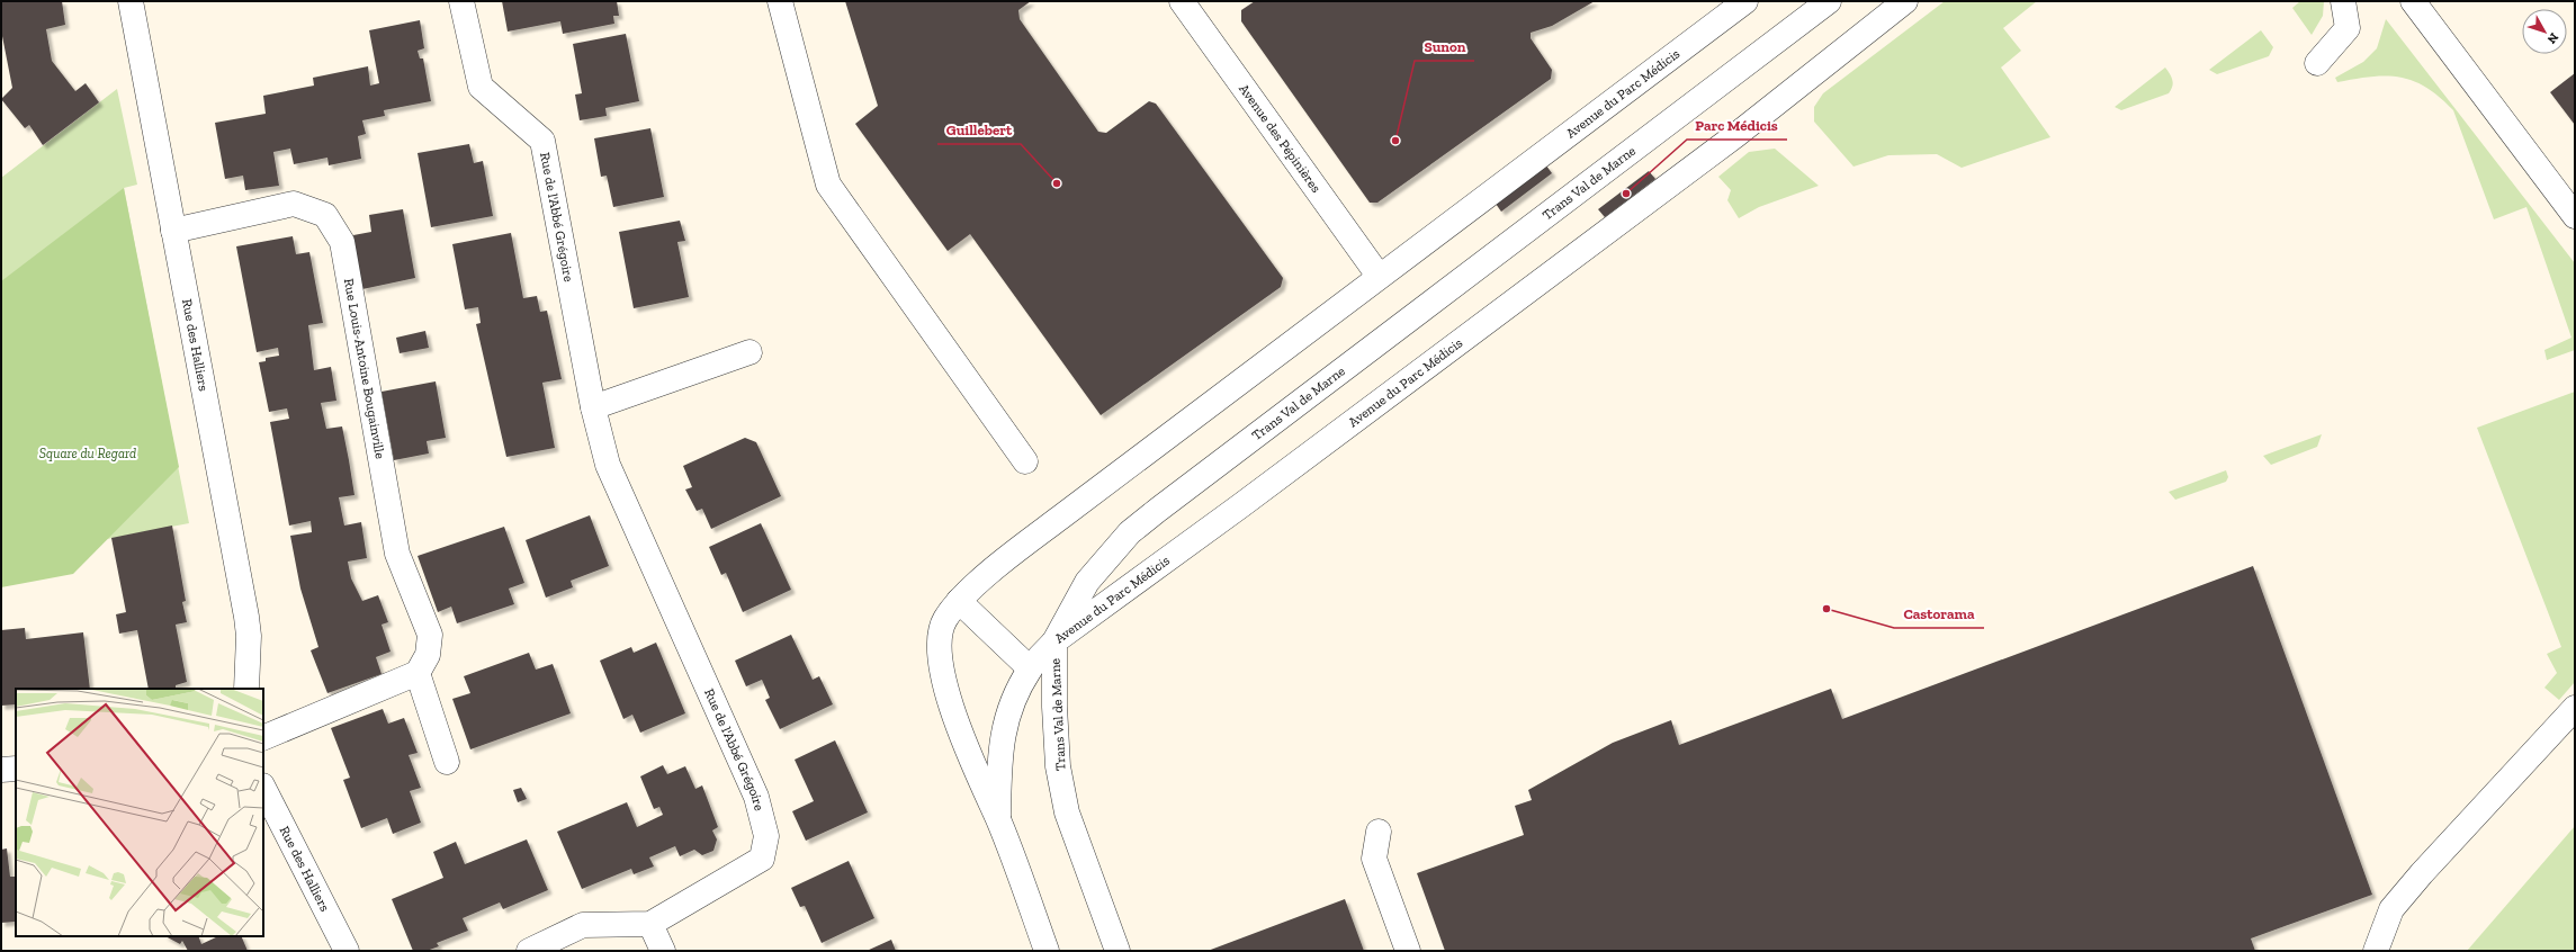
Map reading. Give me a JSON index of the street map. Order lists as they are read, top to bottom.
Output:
{
  "streets": {
    "street": [
      "Avenue du Parc Médicis",
      "Avenue des Pépinières",
      "Trans Val de Marne",
      "Rue de l'Abbé Grégoire",
      "Rue des Halliers",
      "Rue Louis-Antoine Bougainville"
    ]
  },
  "crossings": [
    ["Avenue du Parc Médicis", "Avenue des Pépinières"],
    ["Avenue du Parc Médicis", "Trans Val de Marne"],
    ["Rue des Halliers", "Rue Louis-Antoine Bougainville"]
  ],
  "parks": ["Square du Regard"],
  "places": [
    "Sunon",
    "Guillebert",
    "Parc Médicis",
    "Castorama"
  ],
  "north": "bottom right"
}
